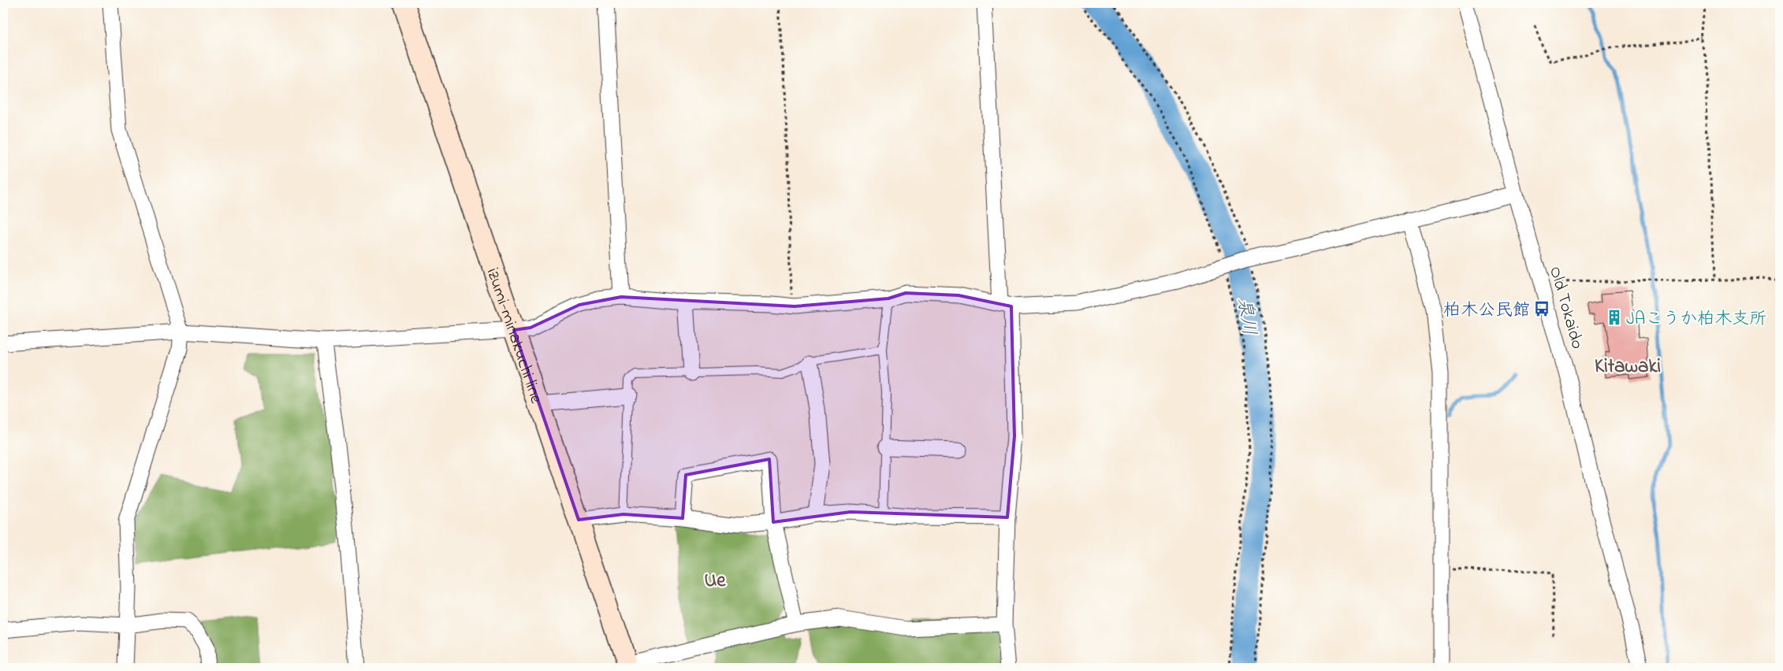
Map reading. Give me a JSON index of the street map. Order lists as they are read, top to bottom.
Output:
{
  "streets": {
    "main road": ["izumi-minakuchi line"],
    "street": ["Old Tokaido"]
  },
  "districts": ["Kitawaki", "Ue"],
  "water": ["泉川"],
  "places": {
    "bus stop": ["柏木公民館"],
    "building": ["JAこうか柏木支所"]
  }
}
